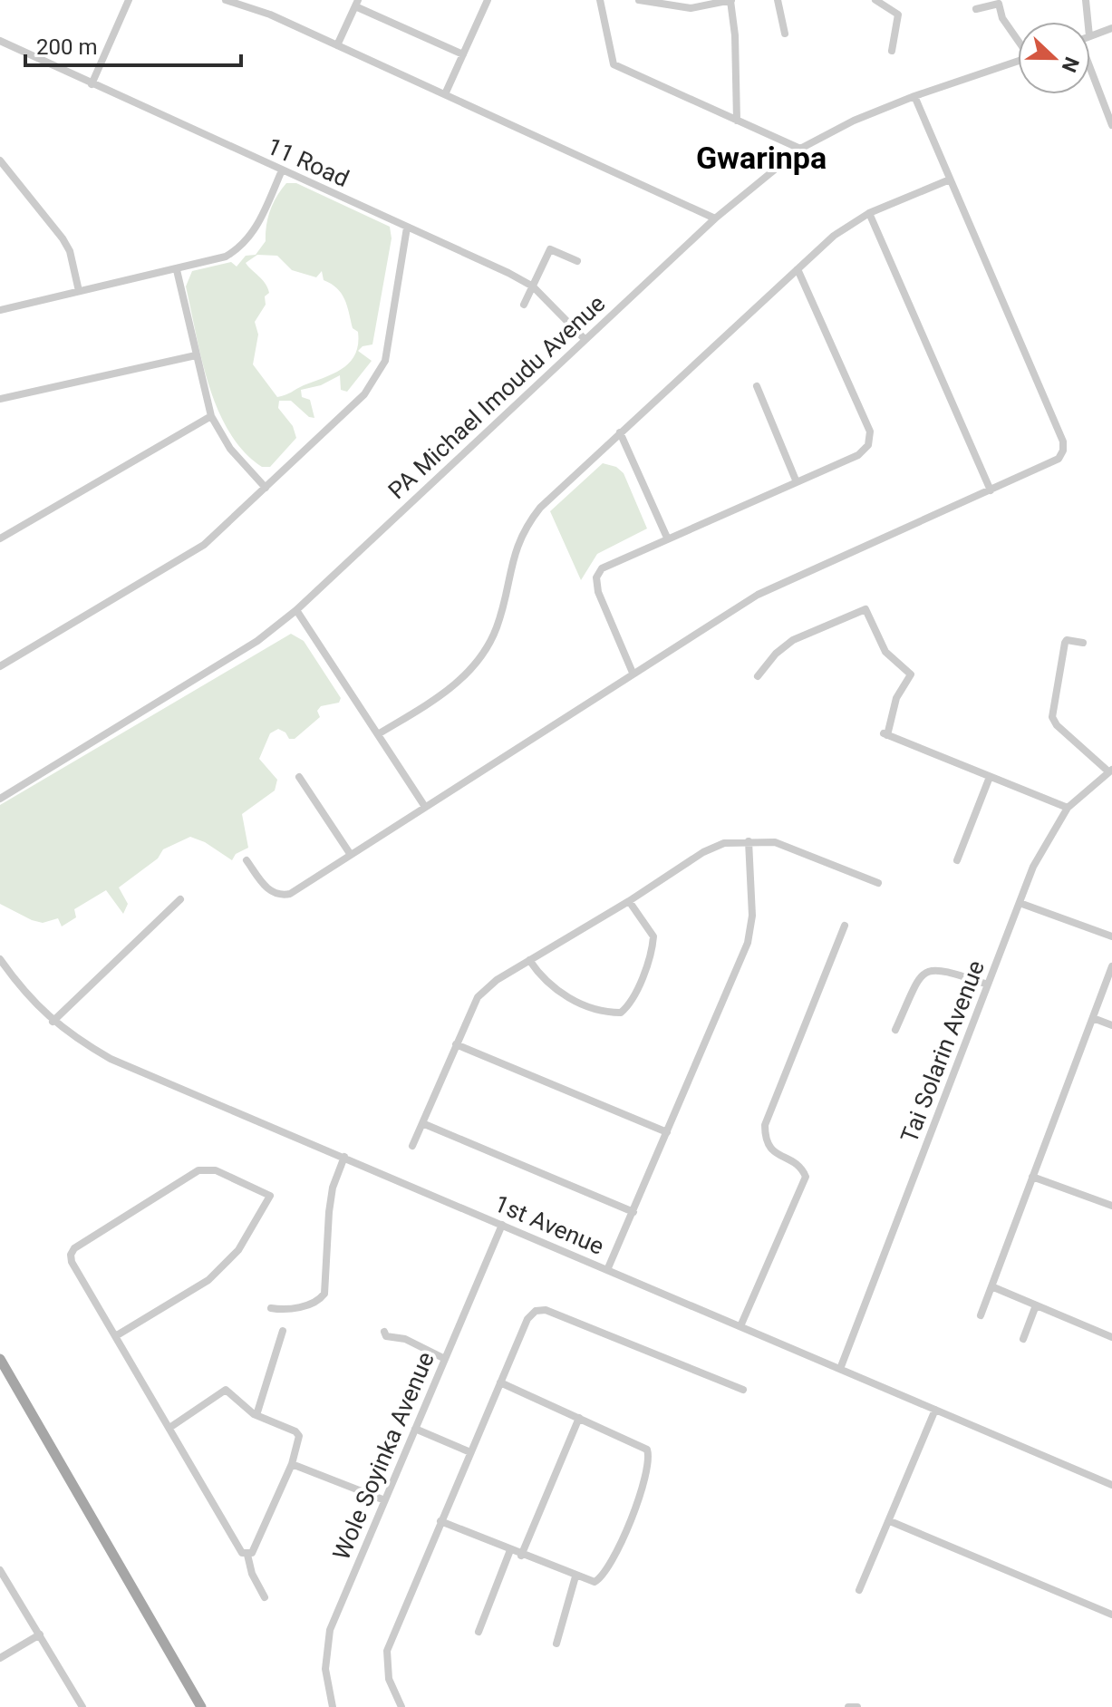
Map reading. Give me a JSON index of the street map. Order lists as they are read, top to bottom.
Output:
{
  "streets": {
    "street": [
      "11 Road",
      "PA Michael Imoudu Avenue",
      "Tai Solarin Avenue",
      "1st Avenue",
      "Wole Soyinka Avenue"
    ]
  },
  "crossings": [
    ["11 Road", "PA Michael Imoudu Avenue"],
    ["Tai Solarin Avenue", "1st Avenue"],
    ["1st Avenue", "Wole Soyinka Avenue"]
  ],
  "districts": ["Gwarinpa"],
  "scale_bar": "200 m",
  "north": "right"
}
